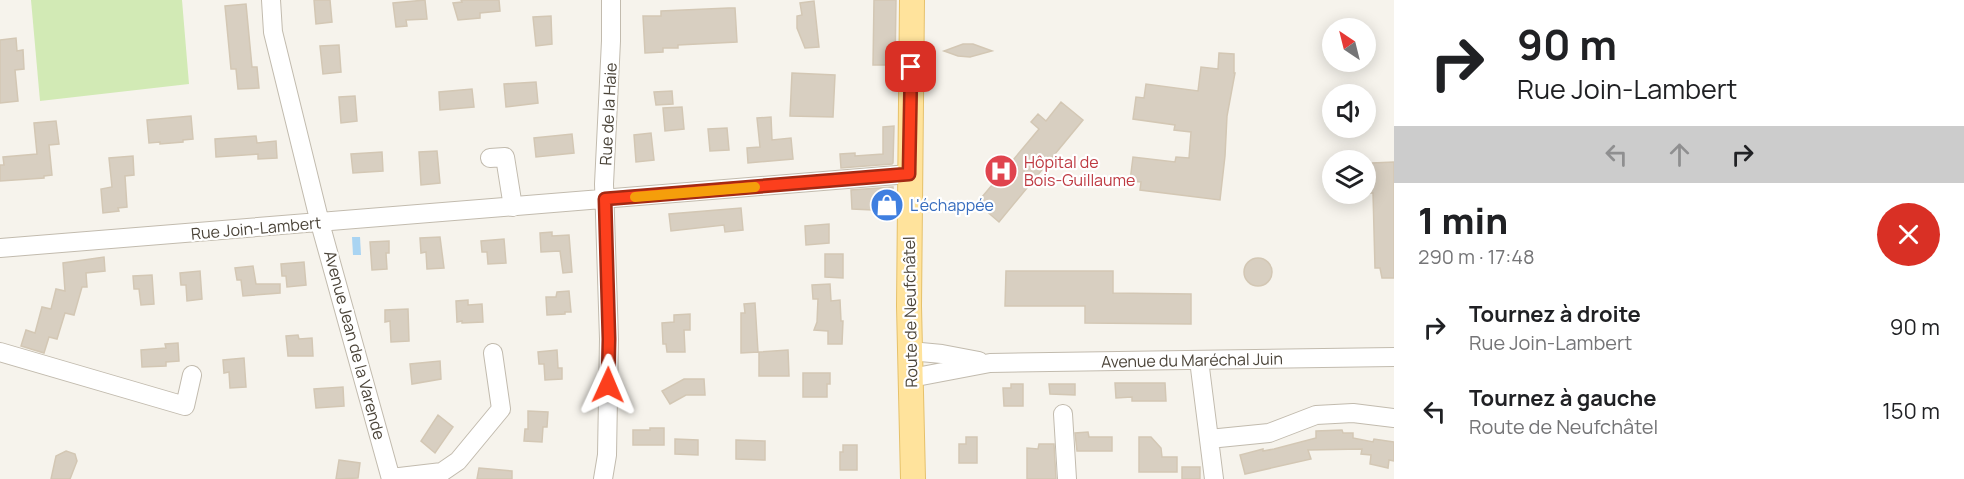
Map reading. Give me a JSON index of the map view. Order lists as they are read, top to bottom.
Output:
{
  "streets": {
    "main road": ["Route de Neufchâtel"],
    "street": [
      "Rue de la Haie",
      "Rue Join-Lambert",
      "Avenue Jean de la Varende",
      "Avenue du Maréchal Juin"
    ]
  },
  "crossings": [
    ["Rue de la Haie", "Rue Join-Lambert"],
    ["Rue Join-Lambert", "Route de Neufchâtel"],
    ["Rue Join-Lambert", "Avenue Jean de la Varende"],
    ["Route de Neufchâtel", "Avenue du Maréchal Juin"]
  ],
  "places": {
    "hospital": ["Hôpital de Bois-Guillaume"],
    "shop": ["L'échappée"]
  },
  "north": "top left",
  "page": {
    "turn": ["90 m", "Rue Join-Lambert"],
    "heading": ["1 min", "290 m · 17:48"],
    "list": [
      {
        "name": "Tournez à droite",
        "note": "Rue Join-Lambert",
        "value": "90 m"
      },
      {
        "name": "Tournez à gauche",
        "note": "Route de Neufchâtel",
        "value": "150 m"
      }
    ]
  }
}
